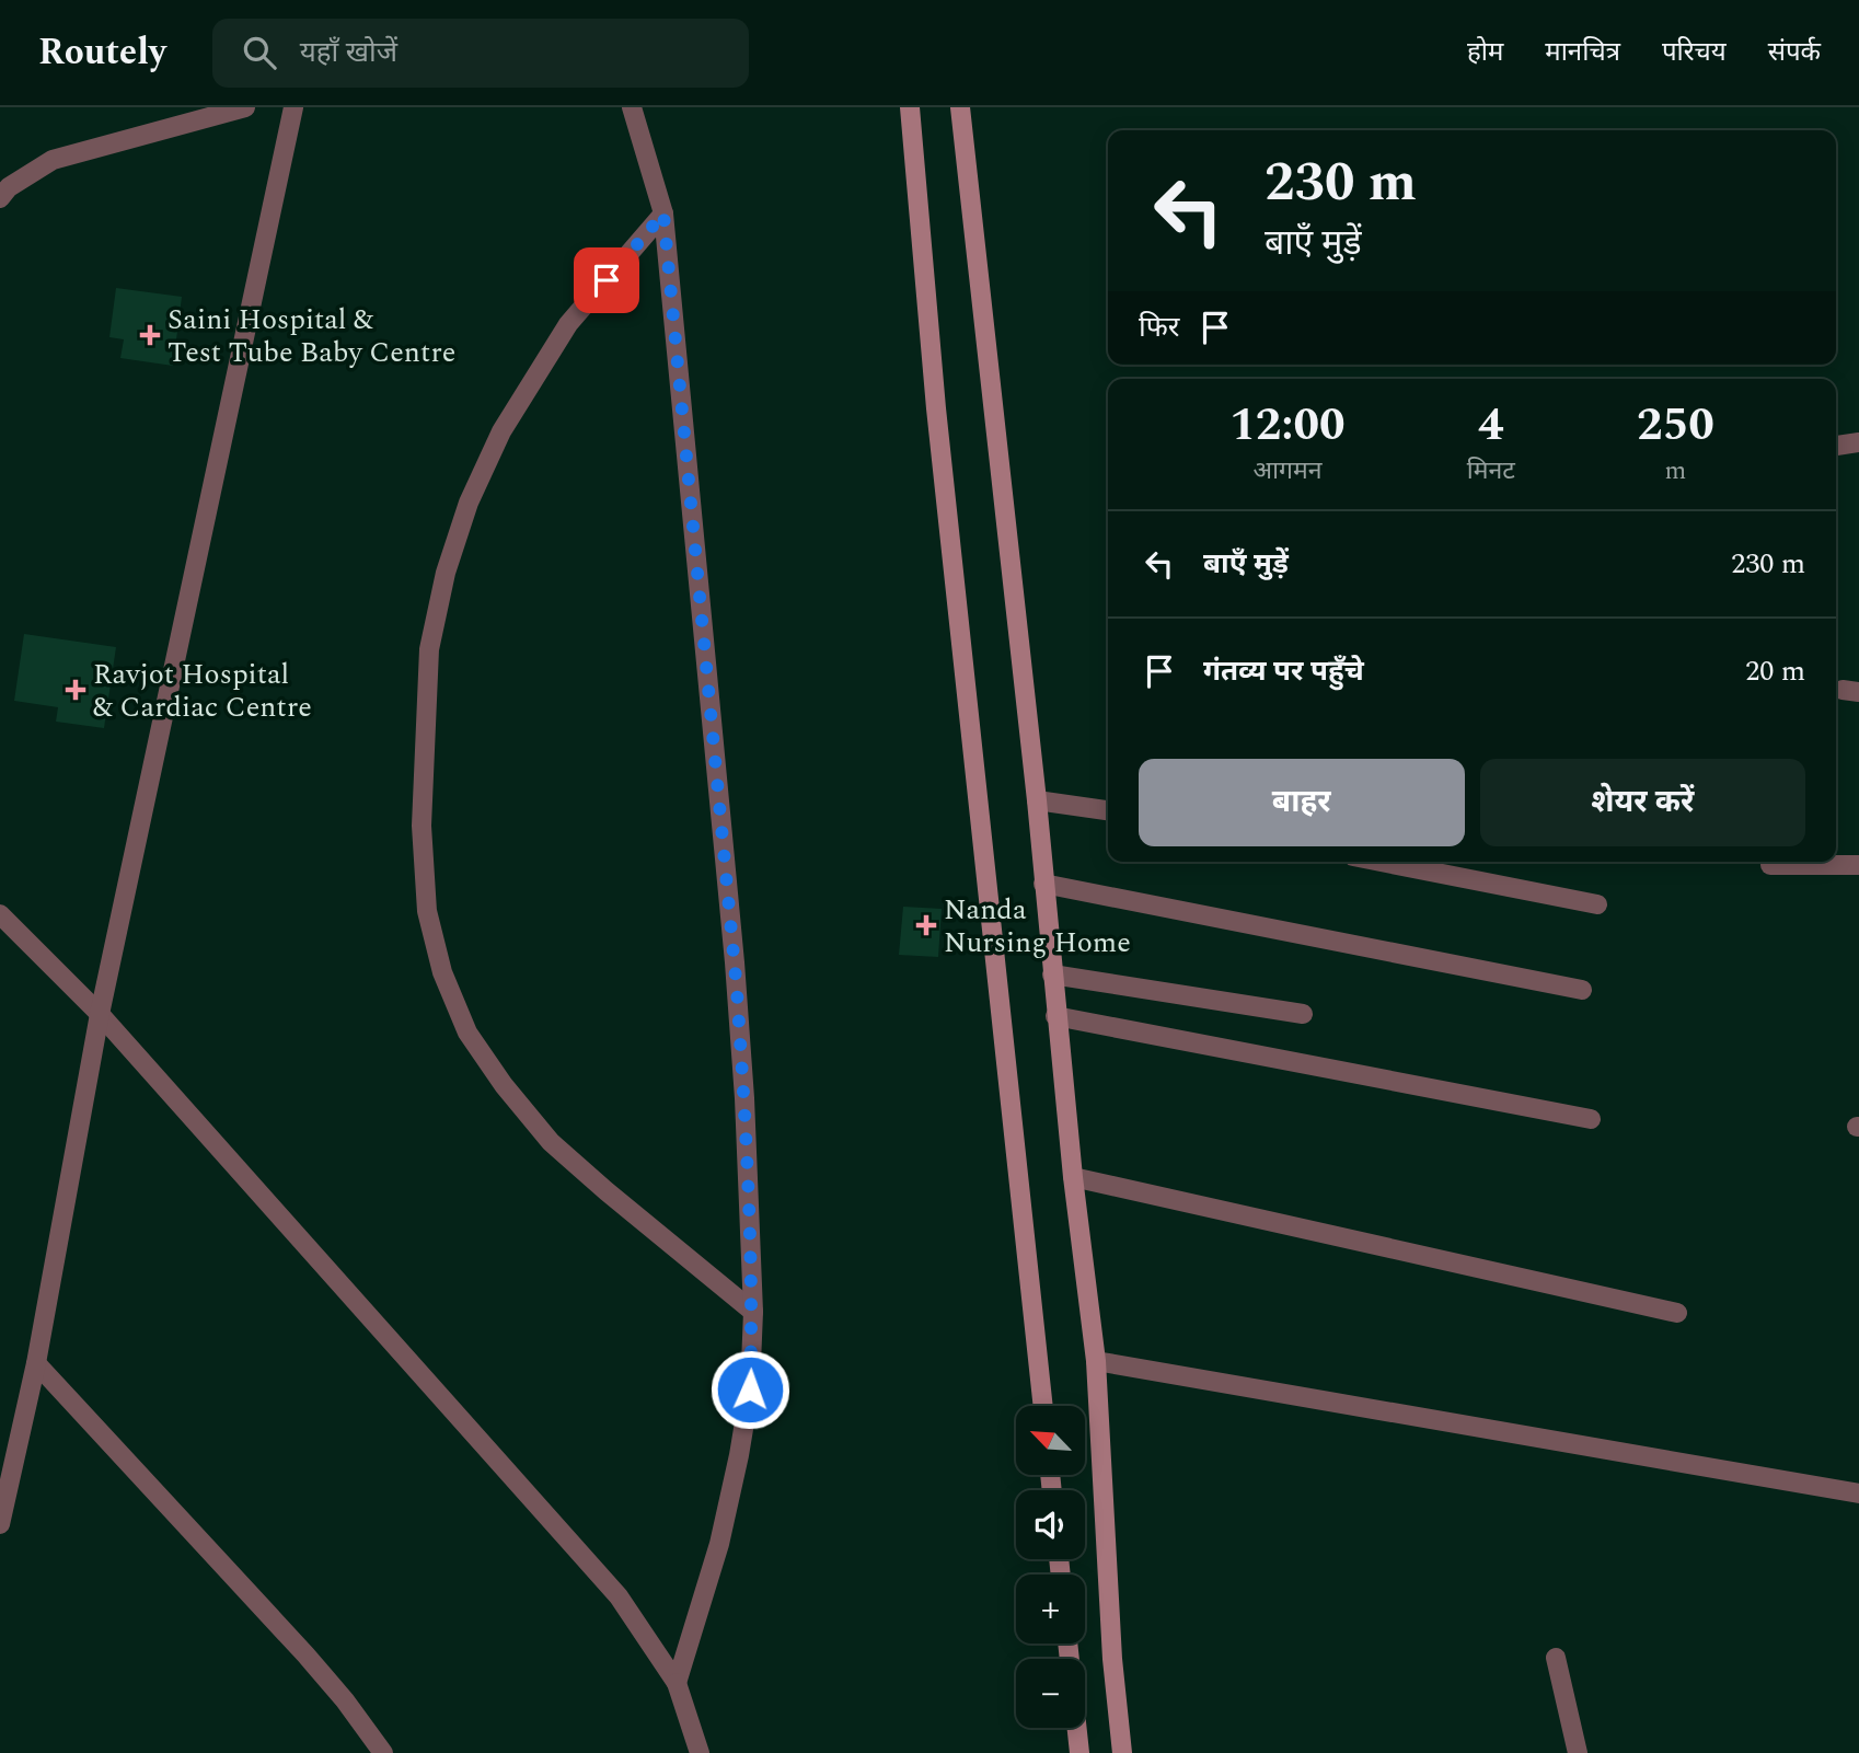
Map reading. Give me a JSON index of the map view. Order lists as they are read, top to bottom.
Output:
{
  "places": {
    "health": ["Saini Hospital & Test Tube Baby Centre", "Ravjot Hospital & Cardiac Centre", "Nanda Nursing Home"]
  },
  "north": "top left",
  "page": {
    "header": "Routely",
    "search": "यहाँ खोजें",
    "nav": [
      "होम",
      "मानचित्र",
      "परिचय",
      "संपर्क"
    ],
    "turn": ["230 m", "बाएँ मुड़ें"],
    "then": "फिर",
    "eta": [
      "12:00",
      "आगमन",
      "4",
      "मिनट",
      "250",
      "m"
    ],
    "list": [
      {
        "name": "बाएँ मुड़ें",
        "value": "230 m"
      },
      {
        "name": "गंतव्य पर पहुँचे",
        "value": "20 m"
      }
    ],
    "buttons": ["बाहर", "शेयर करें"],
    "map_buttons": ["+", "−"]
  }
}
